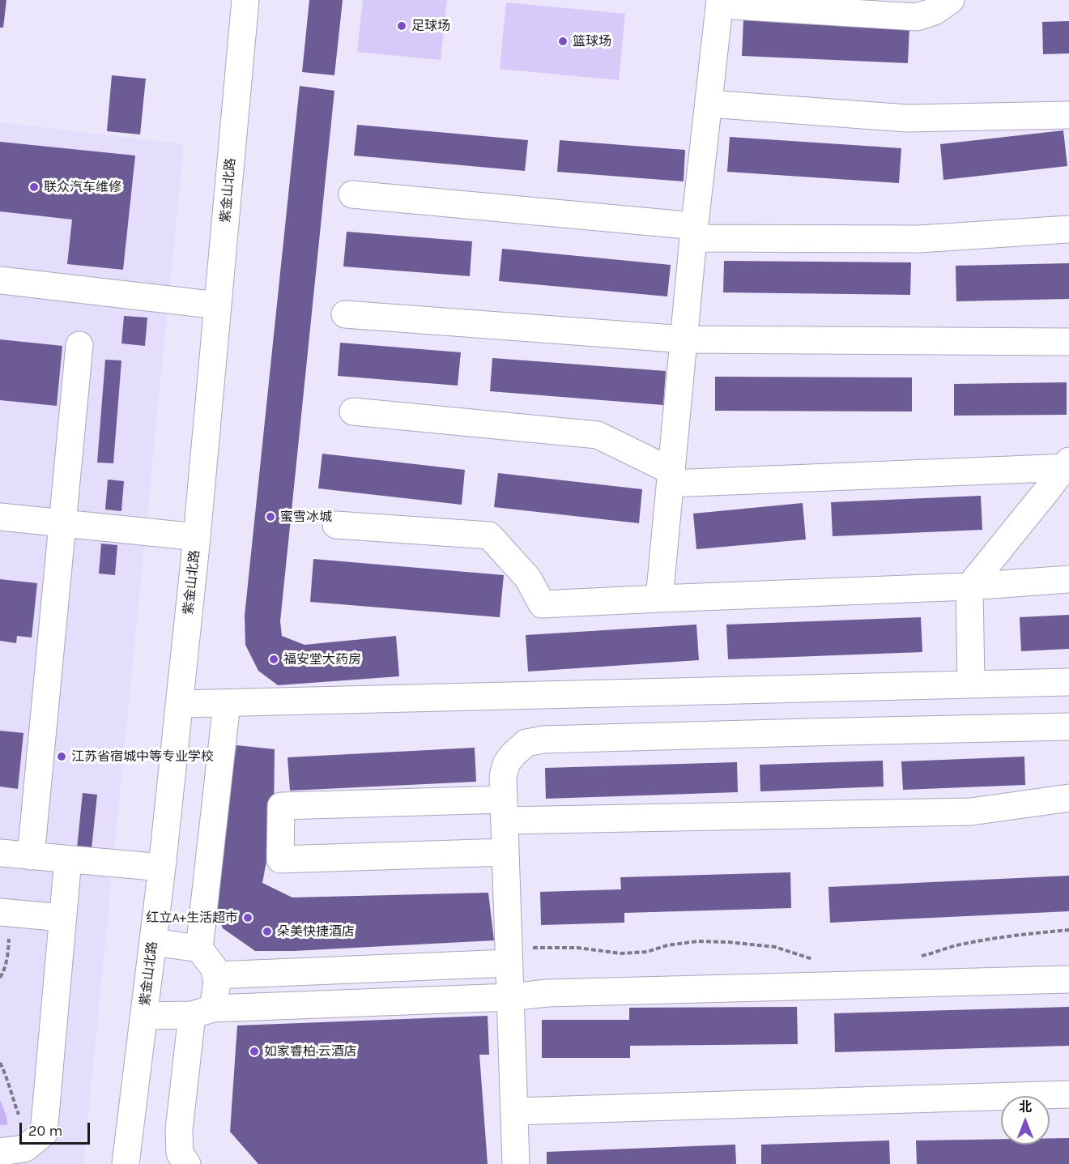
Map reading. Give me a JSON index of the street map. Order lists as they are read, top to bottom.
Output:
{
  "streets": {
    "street": ["紫金山北路"]
  },
  "places": [
    "足球场",
    "篮球场",
    "联众汽车维修",
    "蜜雪冰城",
    "福安堂大药房",
    "江苏省宿城中等专业学校",
    "红立A+生活超市",
    "朵美快捷酒店",
    "如家睿柏·云酒店"
  ],
  "scale_bar": "20 m",
  "north": "top"
}
